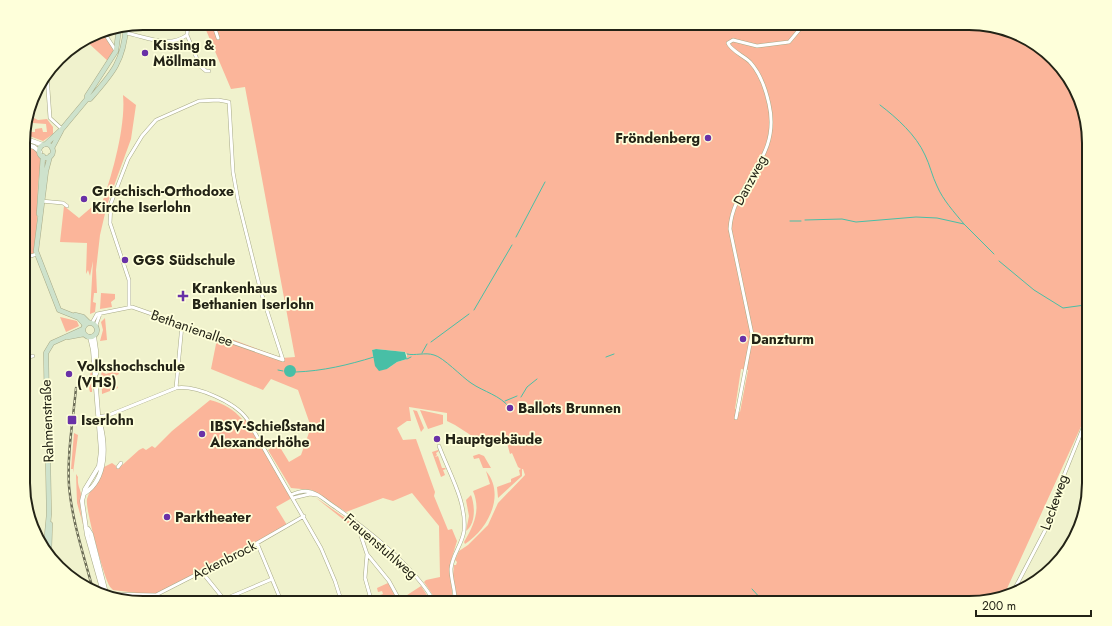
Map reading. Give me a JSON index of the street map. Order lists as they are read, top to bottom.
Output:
{
  "streets": {
    "main road": ["Rahmenstraße"],
    "street": [
      "Danzweg",
      "Bethanienallee",
      "Leckeweg",
      "Frauenstuhlweg",
      "Ackenbrock"
    ]
  },
  "places": {
    "other": [
      "Kissing & Möllmann",
      "Fröndenberg",
      "Griechisch-Orthodoxe Kirche Iserlohn",
      "GGS Südschule",
      "Danzturm",
      "Volkshochschule (VHS)",
      "Ballots Brunnen",
      "IBSV-Schießstand Alexanderhöhe",
      "Hauptgebäude",
      "Parktheater"
    ],
    "health": ["Krankenhaus Bethanien Iserlohn"],
    "transit": ["Iserlohn"]
  },
  "scale_bar": "200 m"
}
